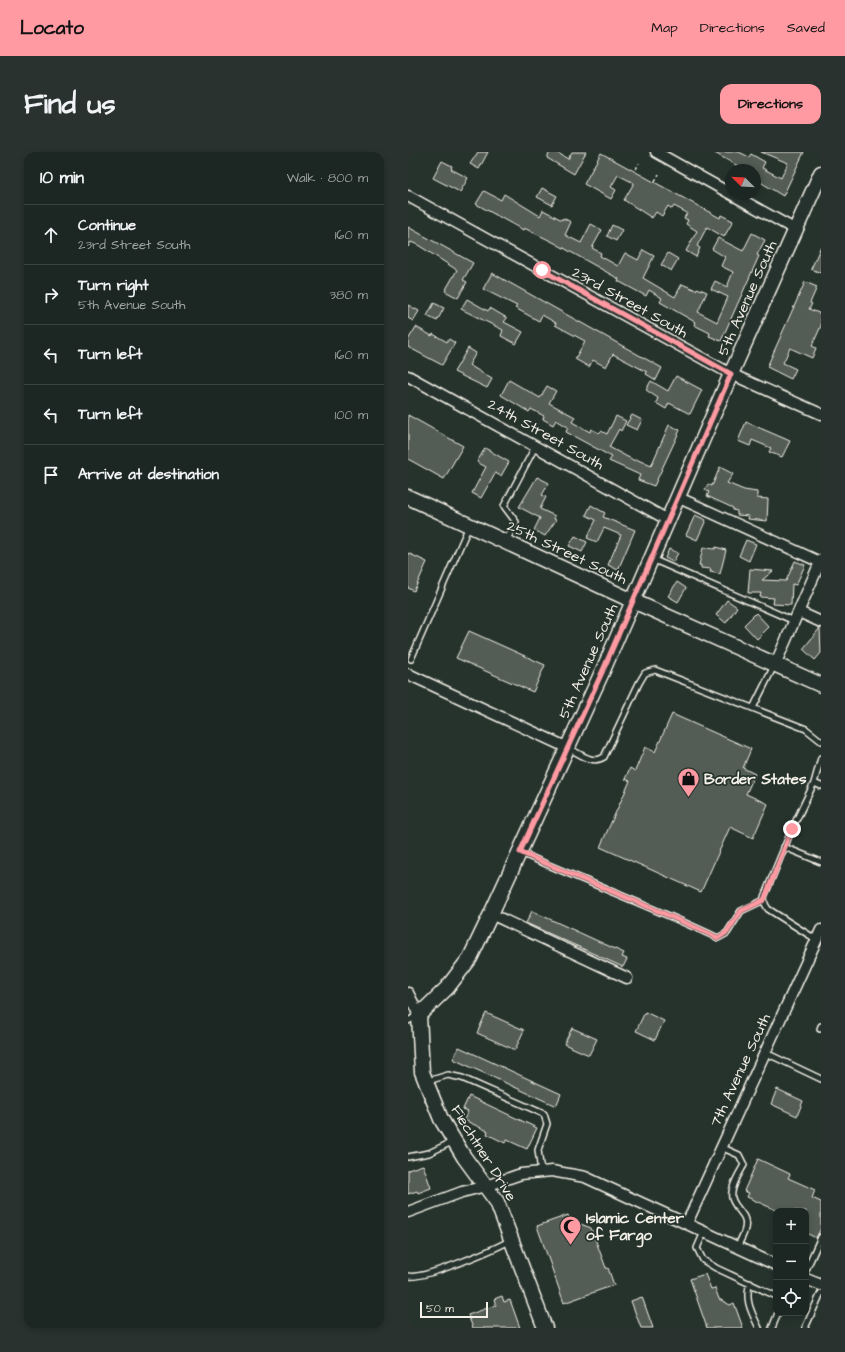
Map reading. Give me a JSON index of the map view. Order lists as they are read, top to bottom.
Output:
{
  "streets": {
    "street": [
      "5th Avenue South",
      "23rd Street South",
      "24th Street South",
      "25th Street South",
      "7th Avenue South",
      "Fiechtner Drive"
    ]
  },
  "crossings": [
    ["5th Avenue South", "23rd Street South"],
    ["5th Avenue South", "24th Street South"],
    ["5th Avenue South", "25th Street South"],
    ["5th Avenue South", "Fiechtner Drive"]
  ],
  "places": {
    "shop": ["Border States"],
    "mosque": ["Islamic Center of Fargo"]
  },
  "scale_bar": "50 m",
  "north": "top left",
  "page": {
    "header": "Locato",
    "nav": ["Map", "Directions", "Saved"],
    "buttons": "Directions",
    "title": "Find us",
    "heading": ["10 min", "Walk · 800 m"],
    "list": [
      ["Continue", "23rd Street South", "160 m"],
      ["Turn right", "5th Avenue South", "380 m"],
      ["Turn left", "160 m"],
      ["Turn left", "100 m"],
      "Arrive at destination"
    ],
    "map_buttons": ["+", "−"],
    "scale": "50 m"
  }
}
